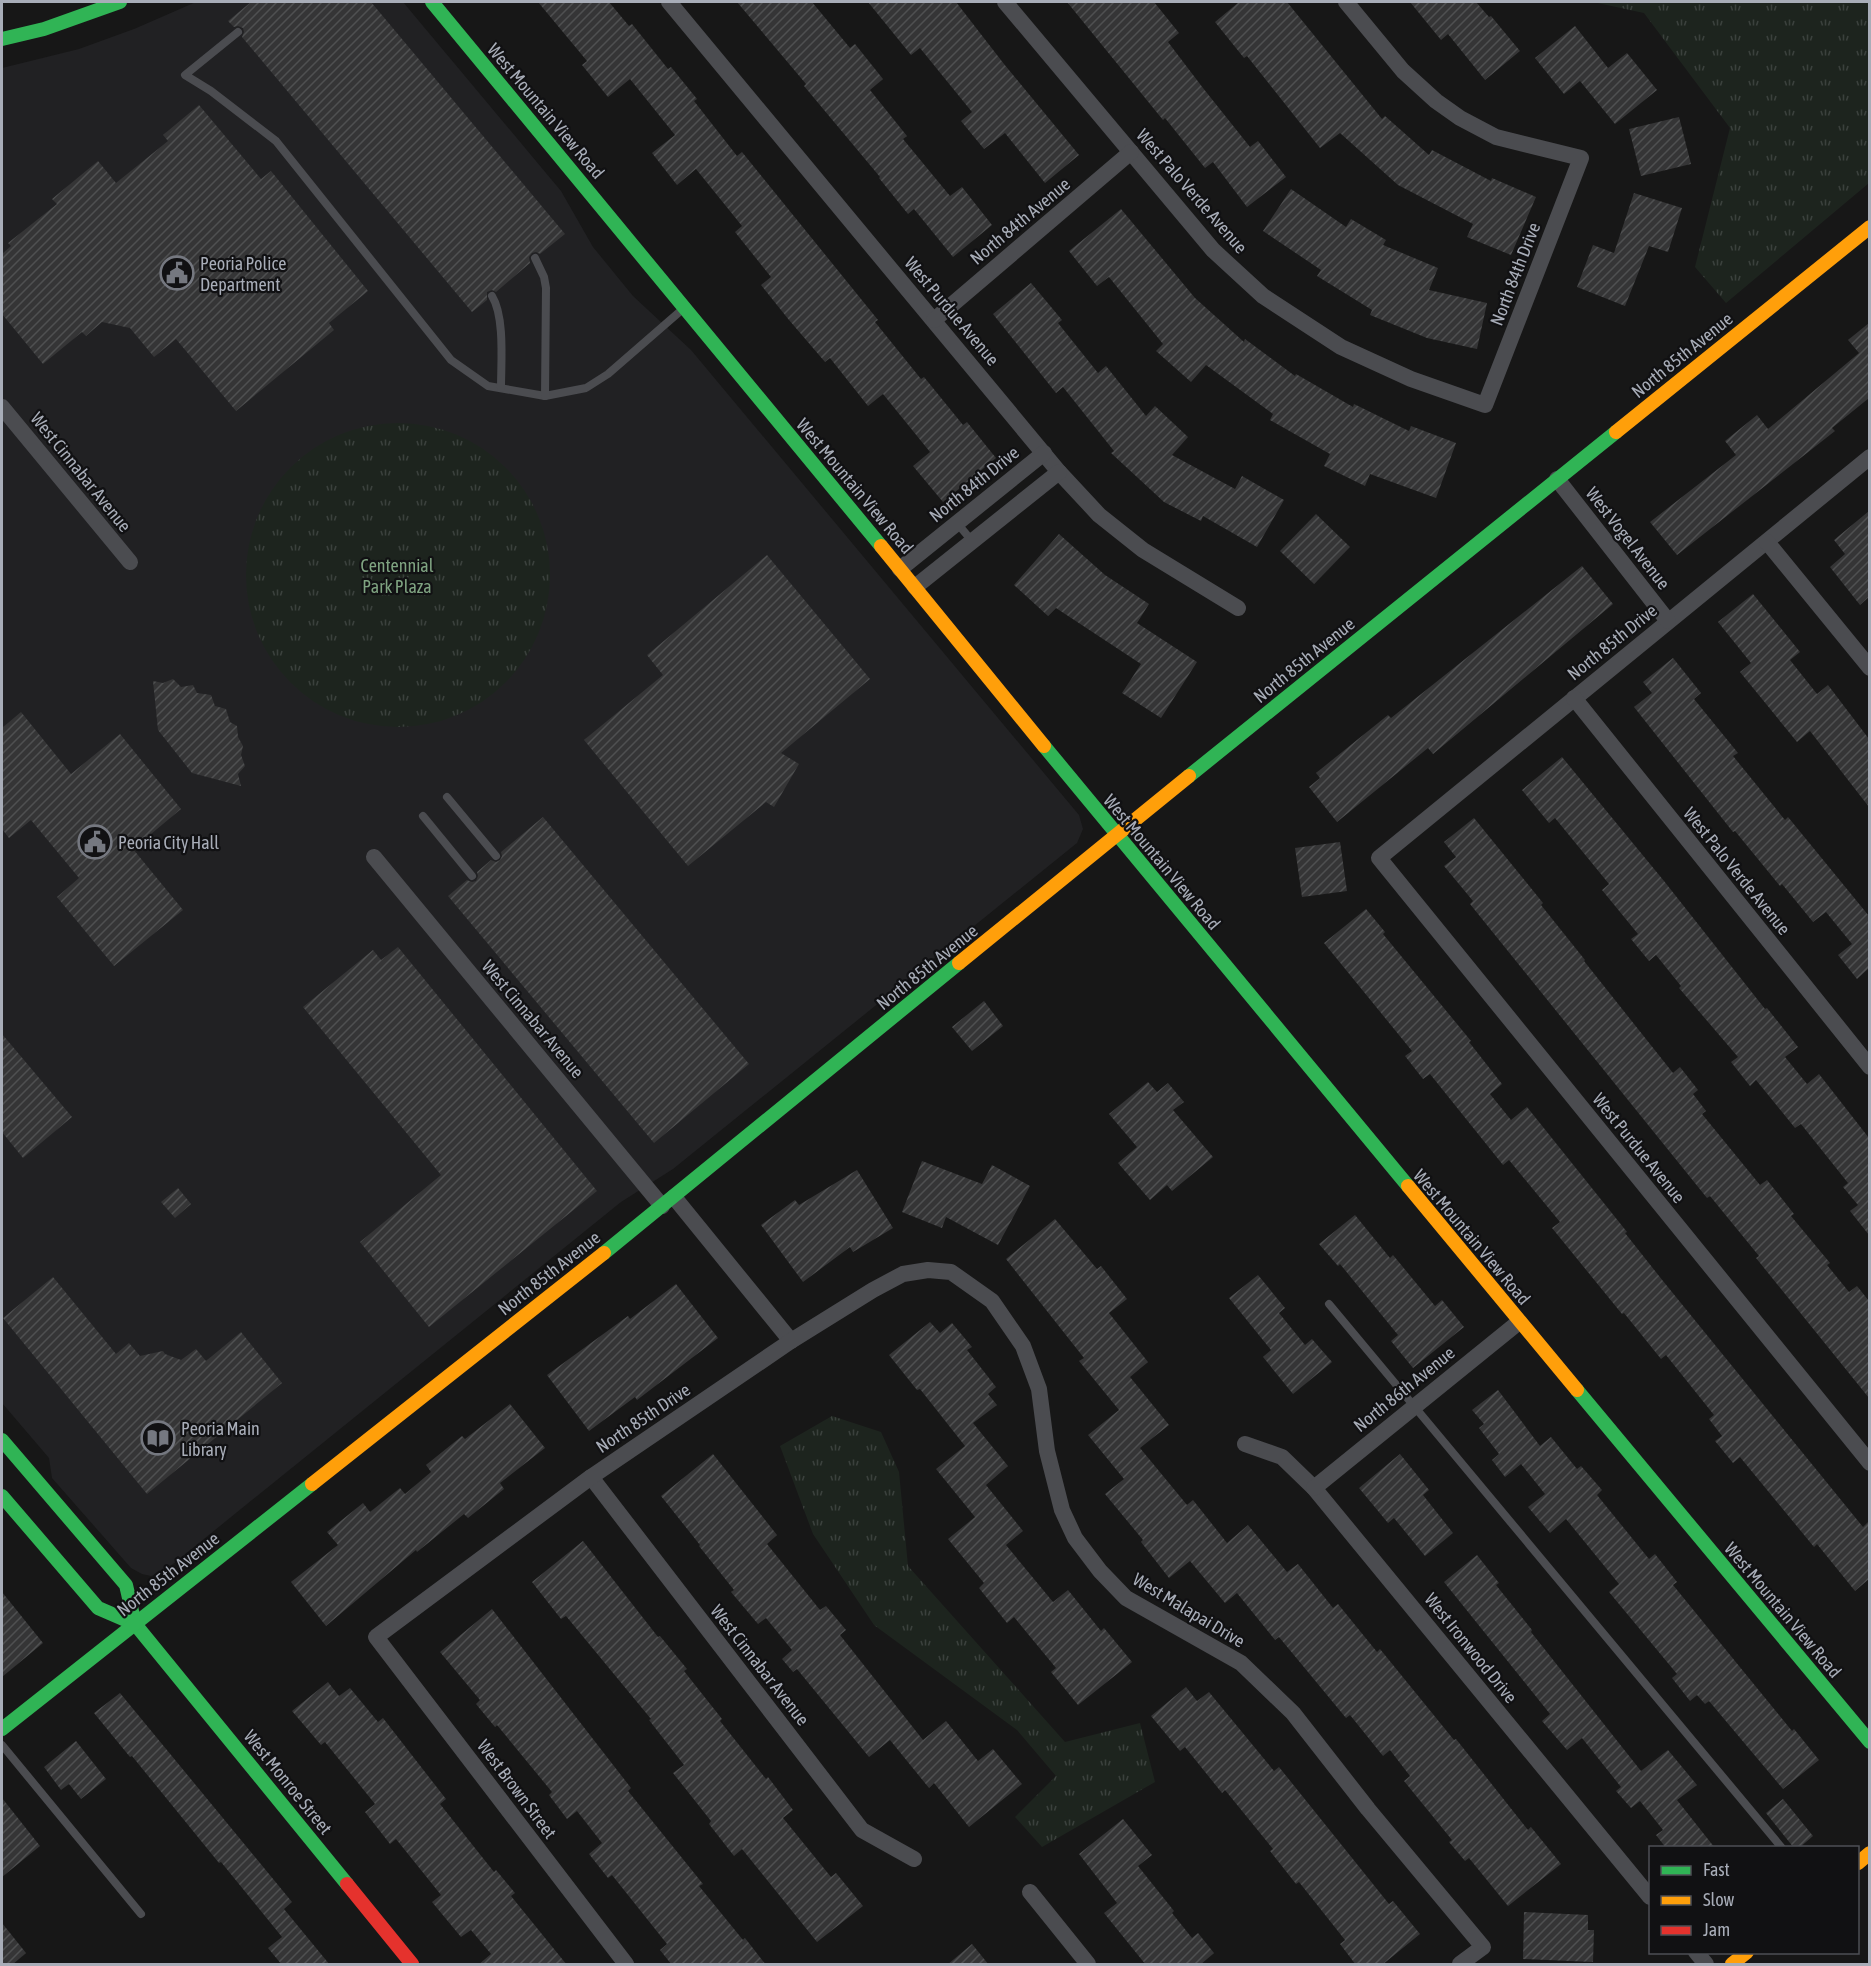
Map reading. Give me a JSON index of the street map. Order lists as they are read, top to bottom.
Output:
{
  "streets": {
    "street": [
      "West Mountain View Road",
      "West Palo Verde Avenue",
      "North 84th Avenue",
      "North 84th Drive",
      "West Purdue Avenue",
      "North 85th Avenue",
      "West Cinnabar Avenue",
      "West Vogel Avenue",
      "North 85th Drive",
      "North 86th Avenue",
      "West Malapai Drive",
      "West Ironwood Drive",
      "West Monroe Street",
      "West Brown Street"
    ]
  },
  "crossings": [
    ["West Mountain View Road", "North 84th Drive"],
    ["West Mountain View Road", "North 85th Avenue"],
    ["West Mountain View Road", "North 86th Avenue"],
    ["West Palo Verde Avenue", "North 84th Avenue"],
    ["West Palo Verde Avenue", "North 84th Drive"],
    ["West Palo Verde Avenue", "North 85th Drive"],
    ["North 84th Avenue", "West Purdue Avenue"],
    ["North 84th Drive", "West Purdue Avenue"],
    ["West Purdue Avenue", "North 85th Drive"],
    ["North 85th Avenue", "West Cinnabar Avenue"],
    ["North 85th Avenue", "West Vogel Avenue"],
    ["North 85th Avenue", "West Monroe Street"],
    ["West Cinnabar Avenue", "North 85th Drive"],
    ["West Vogel Avenue", "North 85th Drive"],
    ["North 85th Drive", "West Malapai Drive"],
    ["North 85th Drive", "West Brown Street"],
    ["North 86th Avenue", "West Ironwood Drive"]
  ],
  "parks": ["Centennial Park Plaza"],
  "places": {
    "public building": ["Peoria Police Department", "Peoria City Hall"],
    "library": ["Peoria Main Library"]
  },
  "legend": ["Fast", "Slow", "Jam"]
}
